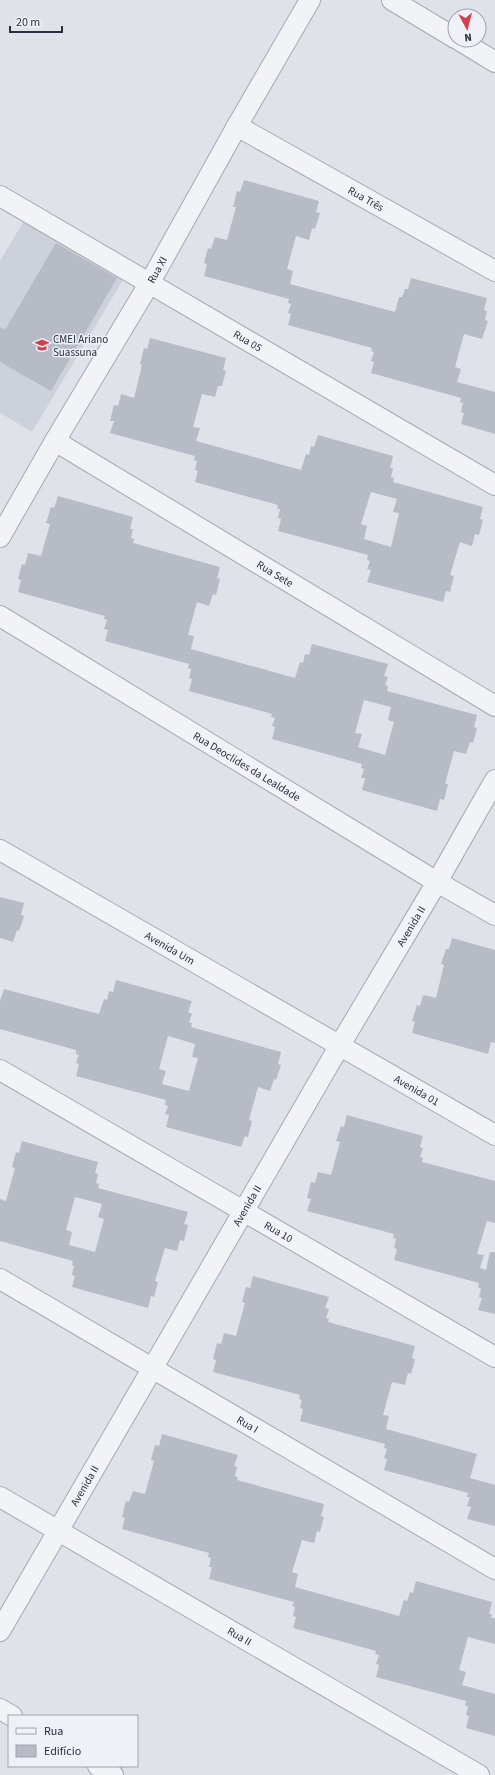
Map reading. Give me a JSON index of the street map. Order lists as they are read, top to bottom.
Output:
{
  "streets": {
    "street": [
      "Rua Três",
      "Rua XI",
      "Rua 05",
      "Rua Sete",
      "Rua Deoclides da Lealdade",
      "Avenida II",
      "Avenida Um",
      "Avenida 01",
      "Rua 10",
      "Rua I",
      "Rua II"
    ]
  },
  "crossings": [
    ["Rua Três", "Rua XI"],
    ["Rua XI", "Rua 05"],
    ["Rua XI", "Rua Sete"],
    ["Rua Deoclides da Lealdade", "Avenida II"],
    ["Avenida II", "Avenida Um"],
    ["Avenida II", "Avenida 01"],
    ["Avenida II", "Rua 10"],
    ["Avenida II", "Rua I"],
    ["Avenida II", "Rua II"],
    ["Avenida Um", "Avenida 01"]
  ],
  "places": {
    "school or university": ["CMEI Ariano Suassuna"]
  },
  "legend": ["Rua", "Edifício"],
  "scale_bar": "20 m",
  "north": "bottom"
}
